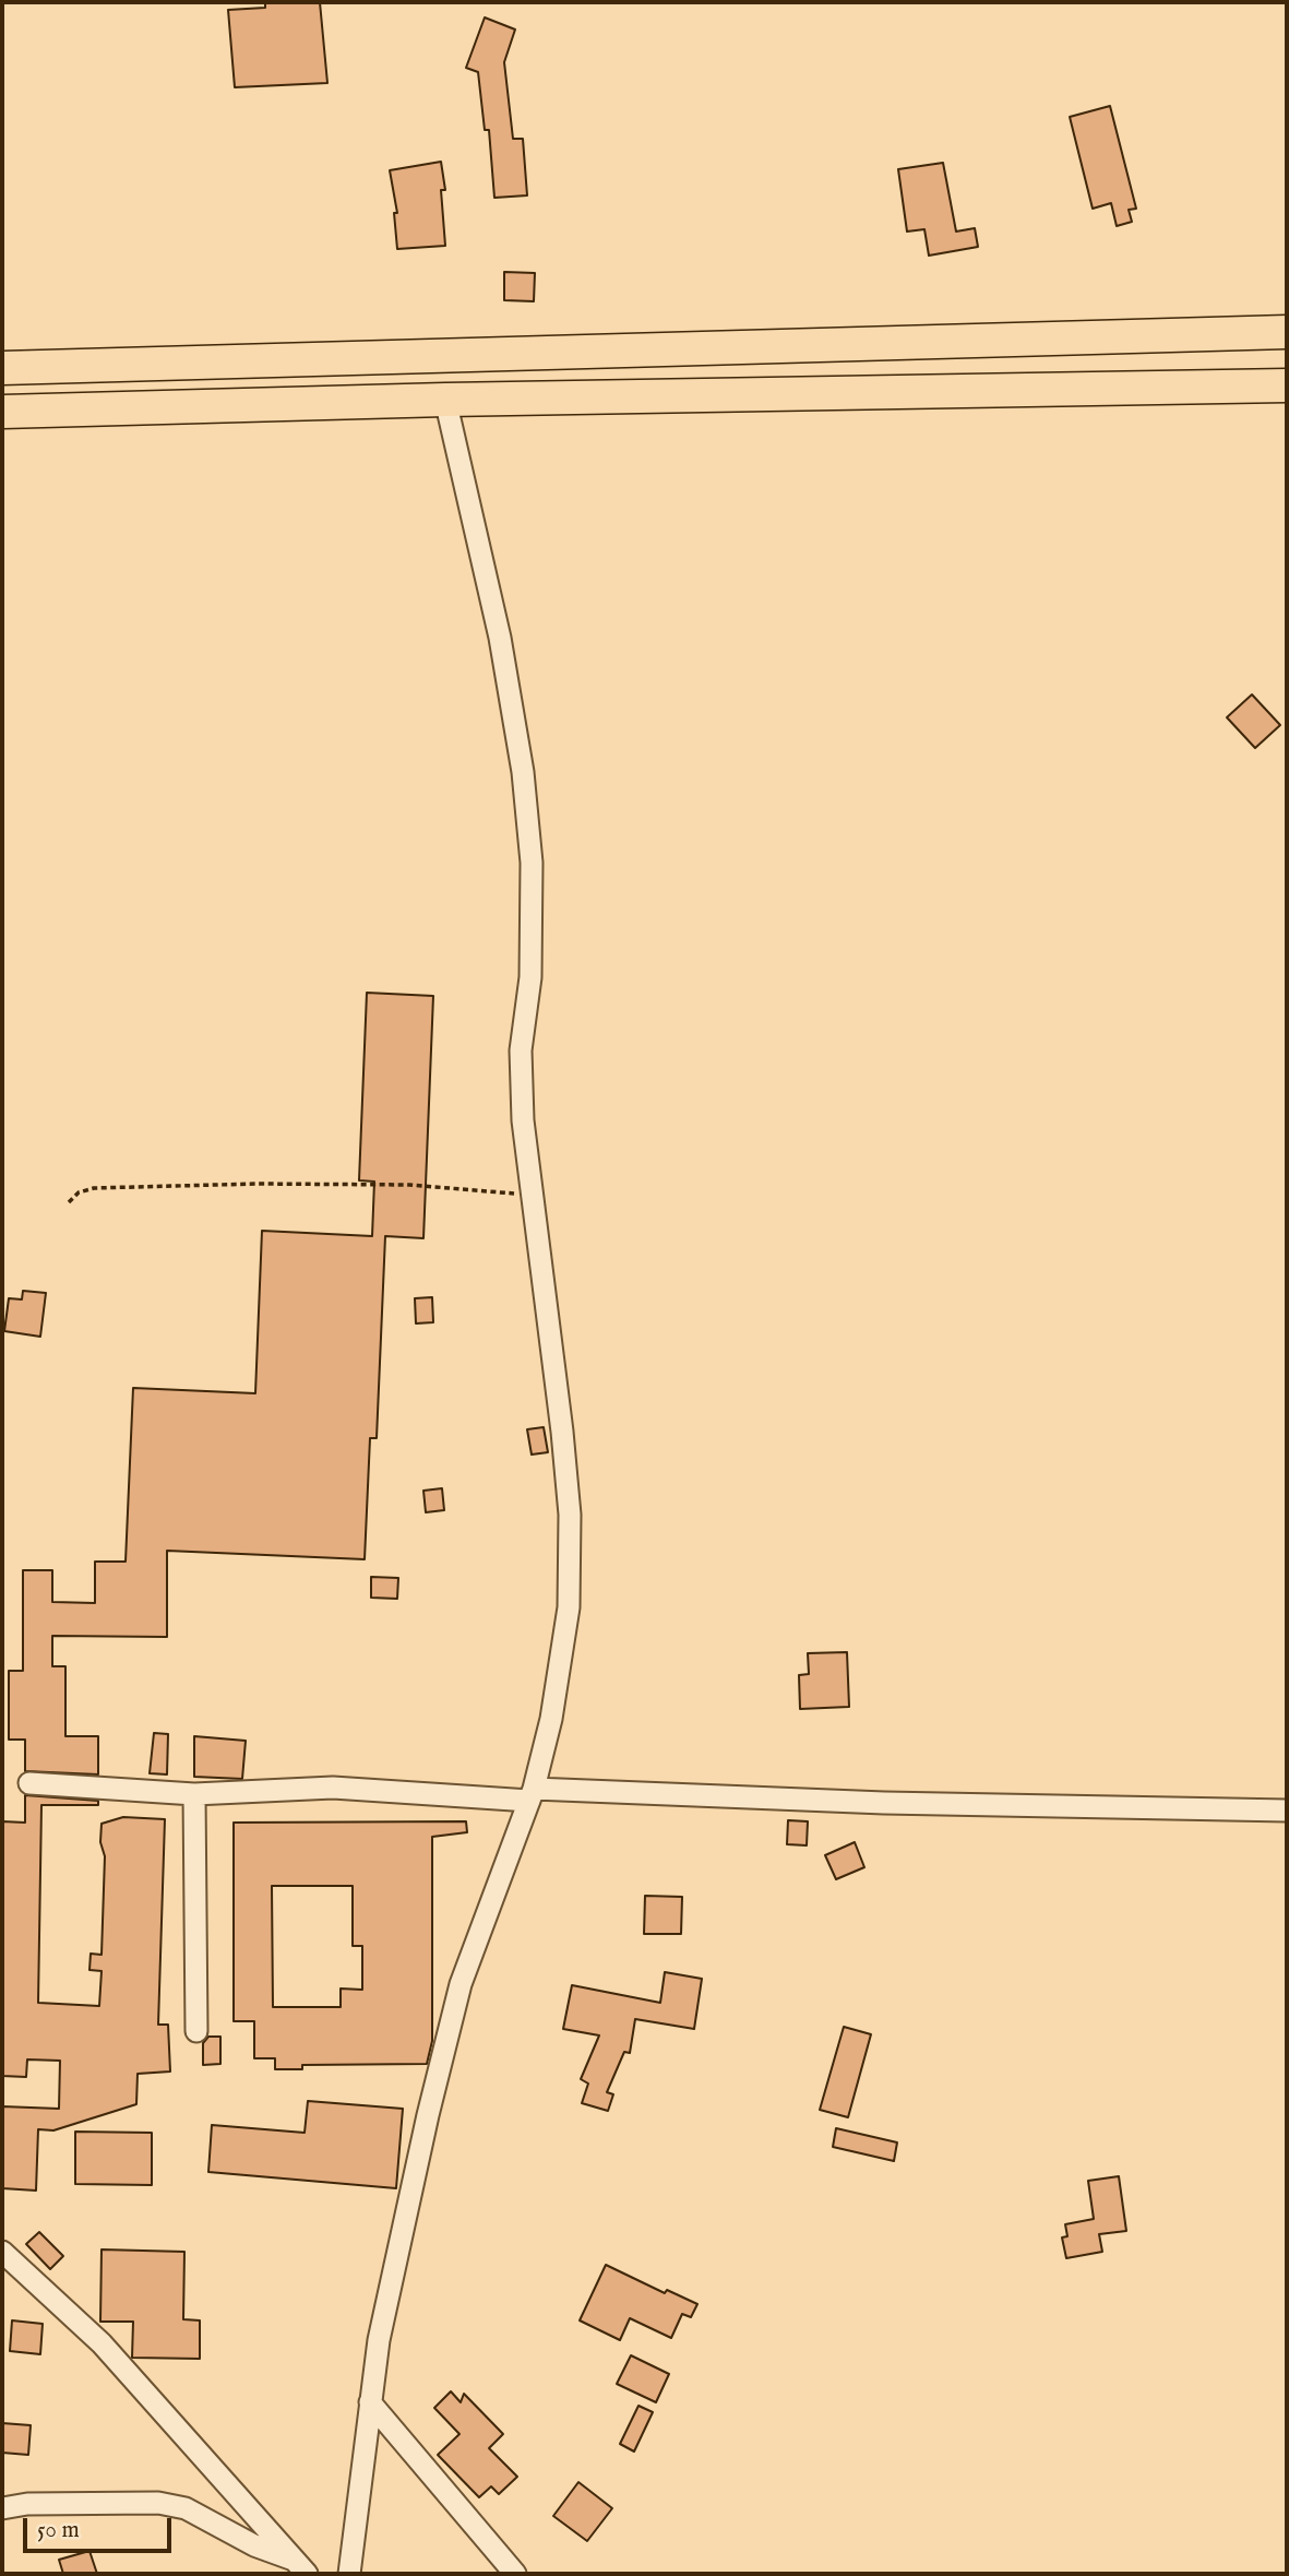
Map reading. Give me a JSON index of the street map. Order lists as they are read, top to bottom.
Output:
{
  "scale_bar": "50 m"
}
